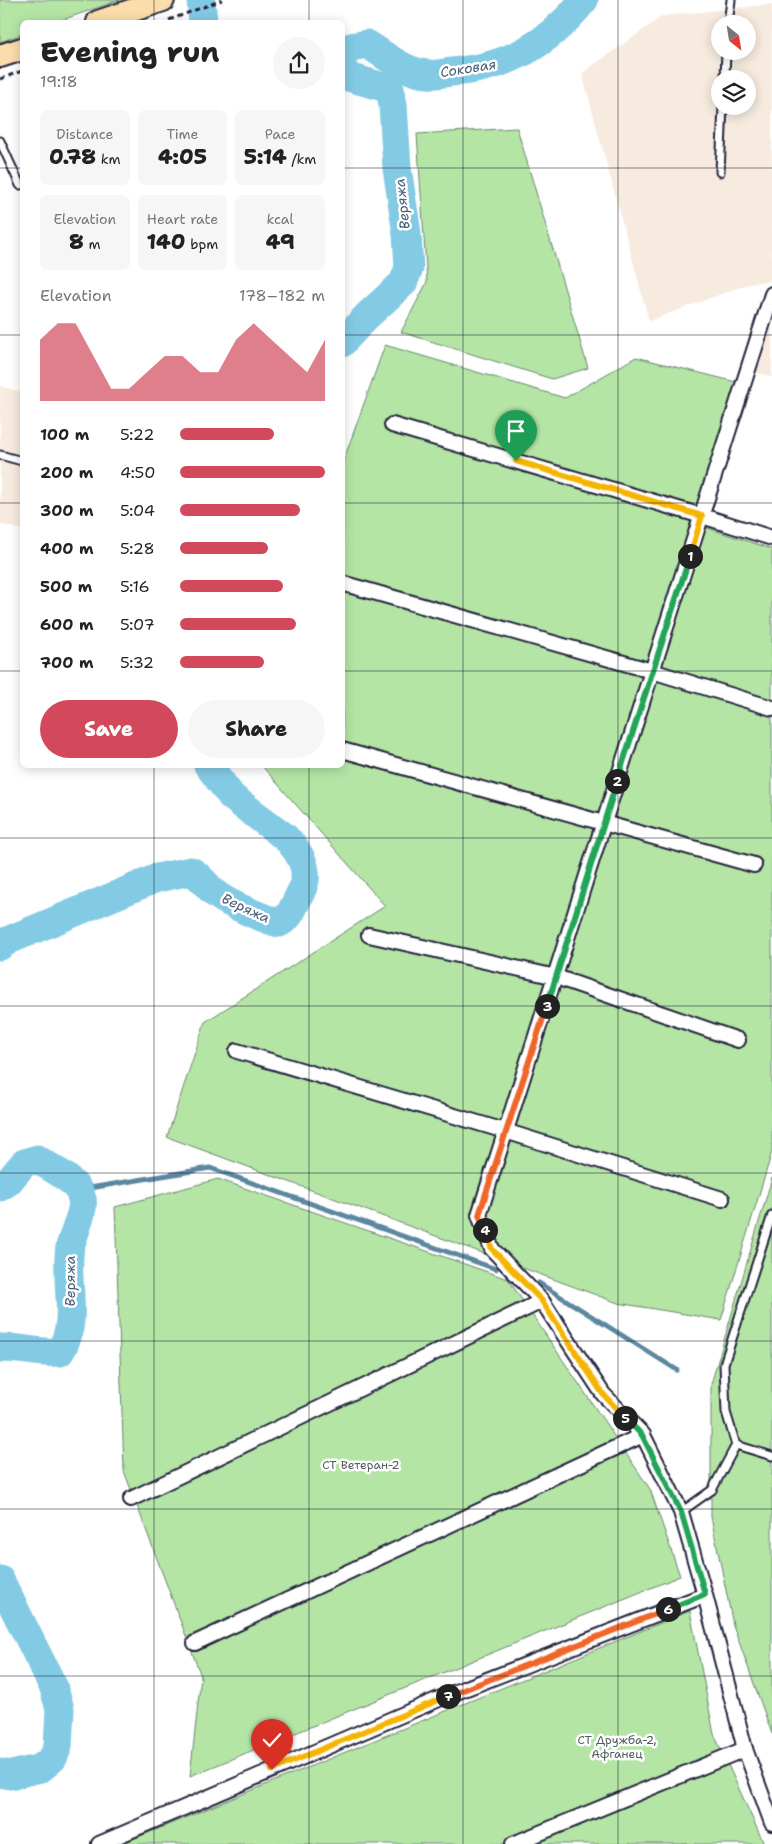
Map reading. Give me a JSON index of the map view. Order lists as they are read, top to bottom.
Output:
{
  "water": ["Соковая", "Веряжа"],
  "parks": ["СТ Ветеран-2", "СТ Дружба-2, Афганец"],
  "north": "bottom right",
  "page": {
    "heading": ["Evening run", "19:18"],
    "stats": [
      ["Distance", "0.78 km"],
      ["Time", "4:05"],
      ["Pace", "5:14 /km"],
      ["Elevation", "8 m"],
      ["Heart rate", "140 bpm"],
      ["kcal", "49"]
    ],
    "chart": ["Elevation", "178–182 m"],
    "list": [
      {
        "name": "100 m",
        "note": "5:22"
      },
      {
        "name": "200 m",
        "note": "4:50"
      },
      {
        "name": "300 m",
        "note": "5:04"
      },
      {
        "name": "400 m",
        "note": "5:28"
      },
      {
        "name": "500 m",
        "note": "5:16"
      },
      {
        "name": "600 m",
        "note": "5:07"
      },
      {
        "name": "700 m",
        "note": "5:32"
      }
    ],
    "pins": [
      "1",
      "2",
      "3",
      "4",
      "5",
      "6",
      "7"
    ],
    "buttons": ["Save", "Share"]
  }
}
